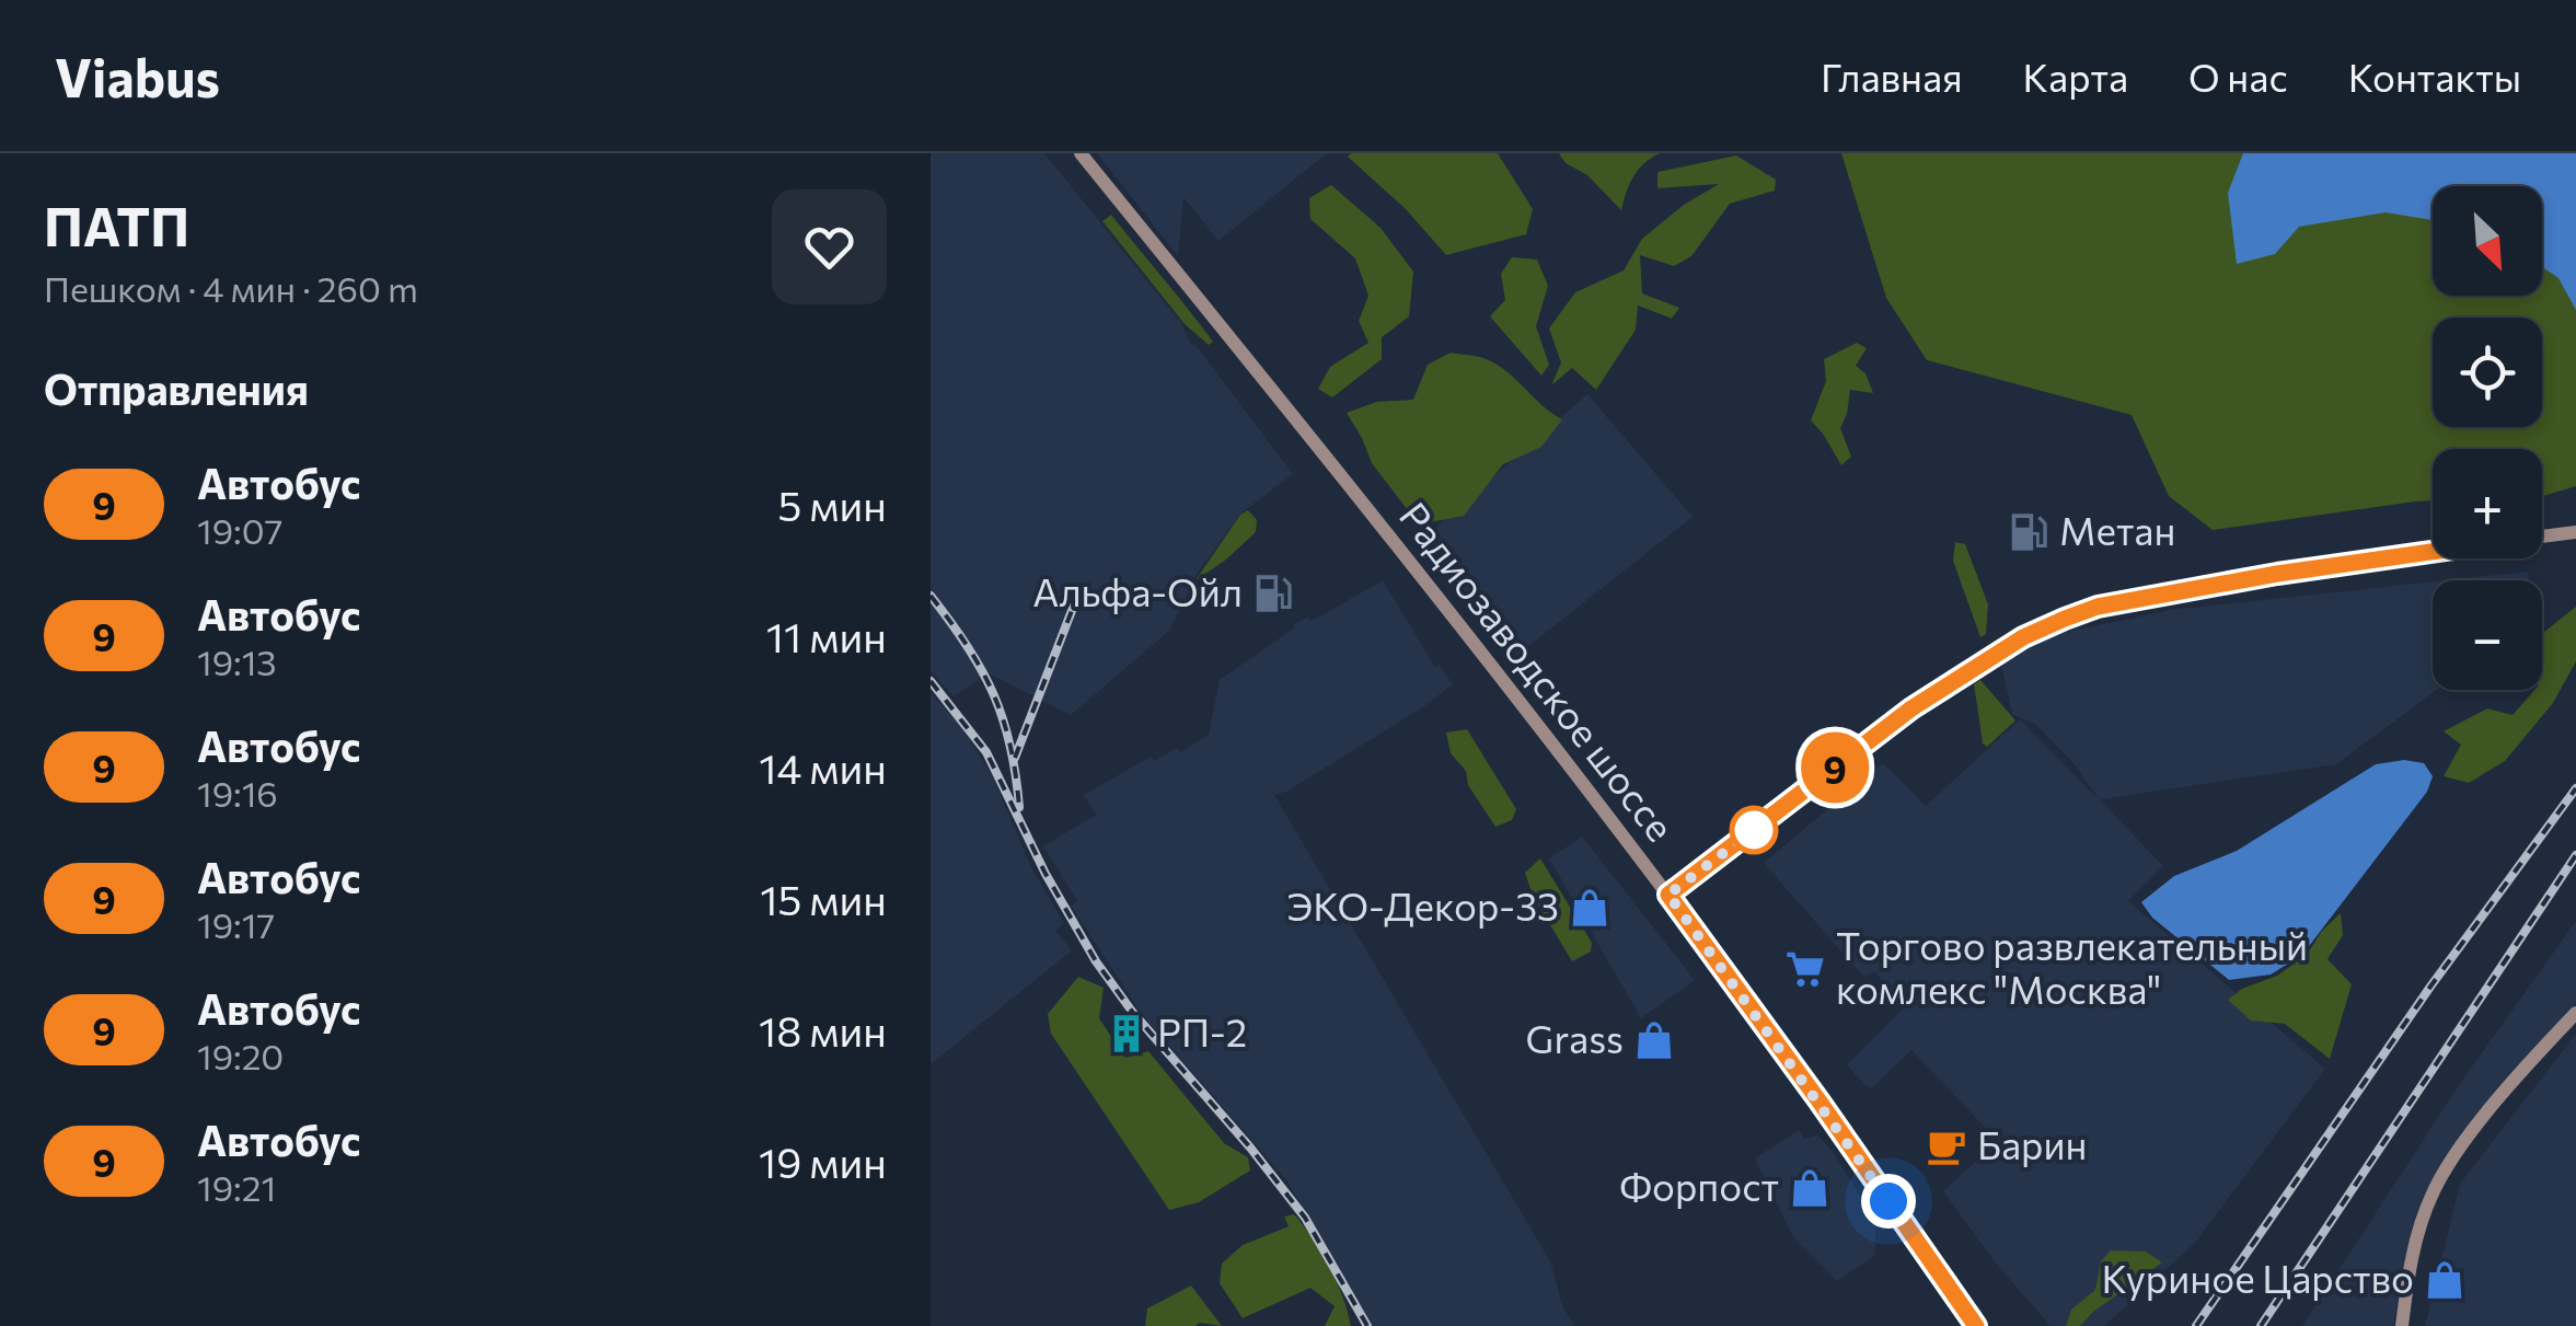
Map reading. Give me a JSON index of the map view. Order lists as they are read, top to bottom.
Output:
{
  "streets": {
    "main road": ["Радиозаводское шоссе"]
  },
  "places": {
    "fuel station": ["Метан", "Альфа-Ойл"],
    "shop": [
      "ЭКО-Декор-33",
      "Grass",
      "Форпост",
      "Куриное Царство"
    ],
    "supermarket": ["Торгово развлекательный комлекс \"Москва\""],
    "building": ["РП-2"],
    "cafe": ["Барин"]
  },
  "lines": ["bus line 9"],
  "north": "bottom right",
  "page": {
    "header": "Viabus",
    "nav": [
      "Главная",
      "Карта",
      "О нас",
      "Контакты"
    ],
    "heading": [
      ["ПАТП", "Пешком · 4 мин · 260 m"],
      "Отправления"
    ],
    "on_map": "9",
    "map_buttons": ["+", "−"],
    "list": [
      {
        "mark": "9",
        "name": "Автобус",
        "note": "19:07",
        "value": "5 мин"
      },
      {
        "mark": "9",
        "name": "Автобус",
        "note": "19:13",
        "value": "11 мин"
      },
      {
        "mark": "9",
        "name": "Автобус",
        "note": "19:16",
        "value": "14 мин"
      },
      {
        "mark": "9",
        "name": "Автобус",
        "note": "19:17",
        "value": "15 мин"
      },
      {
        "mark": "9",
        "name": "Автобус",
        "note": "19:20",
        "value": "18 мин"
      },
      {
        "mark": "9",
        "name": "Автобус",
        "note": "19:21",
        "value": "19 мин"
      }
    ]
  }
}
